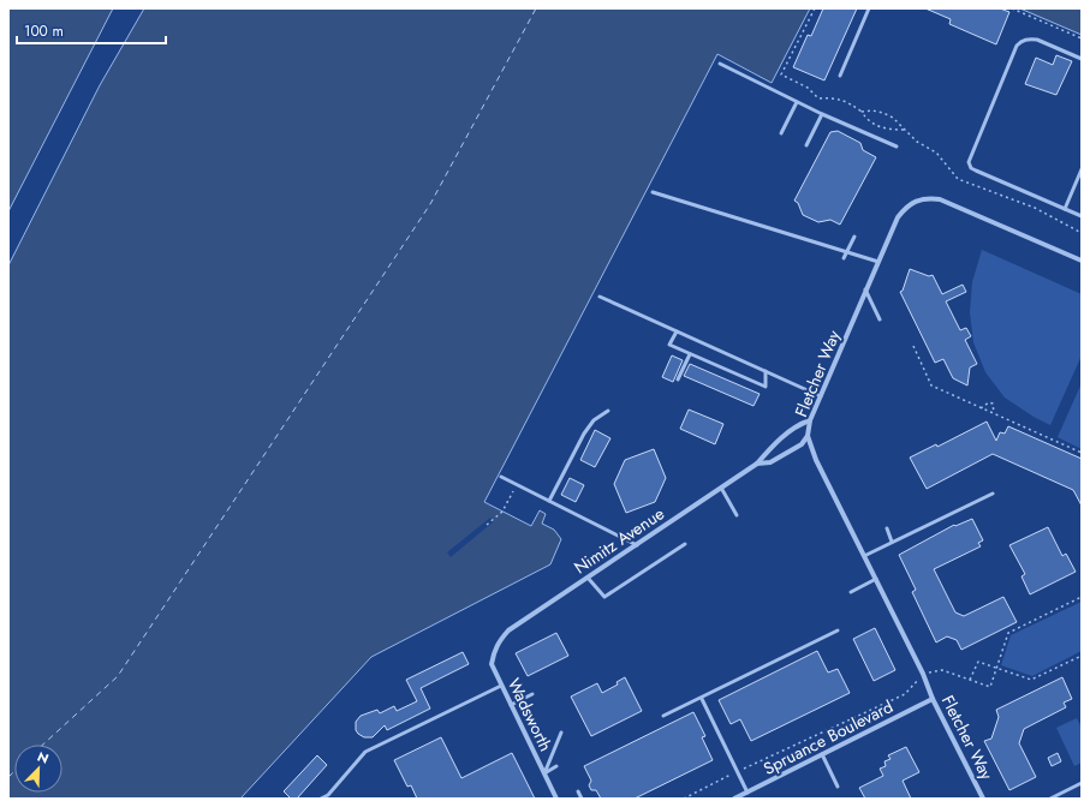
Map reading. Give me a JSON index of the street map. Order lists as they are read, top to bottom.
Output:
{
  "streets": {
    "street": [
      "Fletcher Way",
      "Nimitz Avenue",
      "Wadsworth",
      "Spruance Boulevard"
    ]
  },
  "crossings": [
    ["Fletcher Way", "Nimitz Avenue"],
    ["Fletcher Way", "Spruance Boulevard"],
    ["Nimitz Avenue", "Wadsworth"]
  ],
  "scale_bar": "100 m",
  "north": "top right"
}
